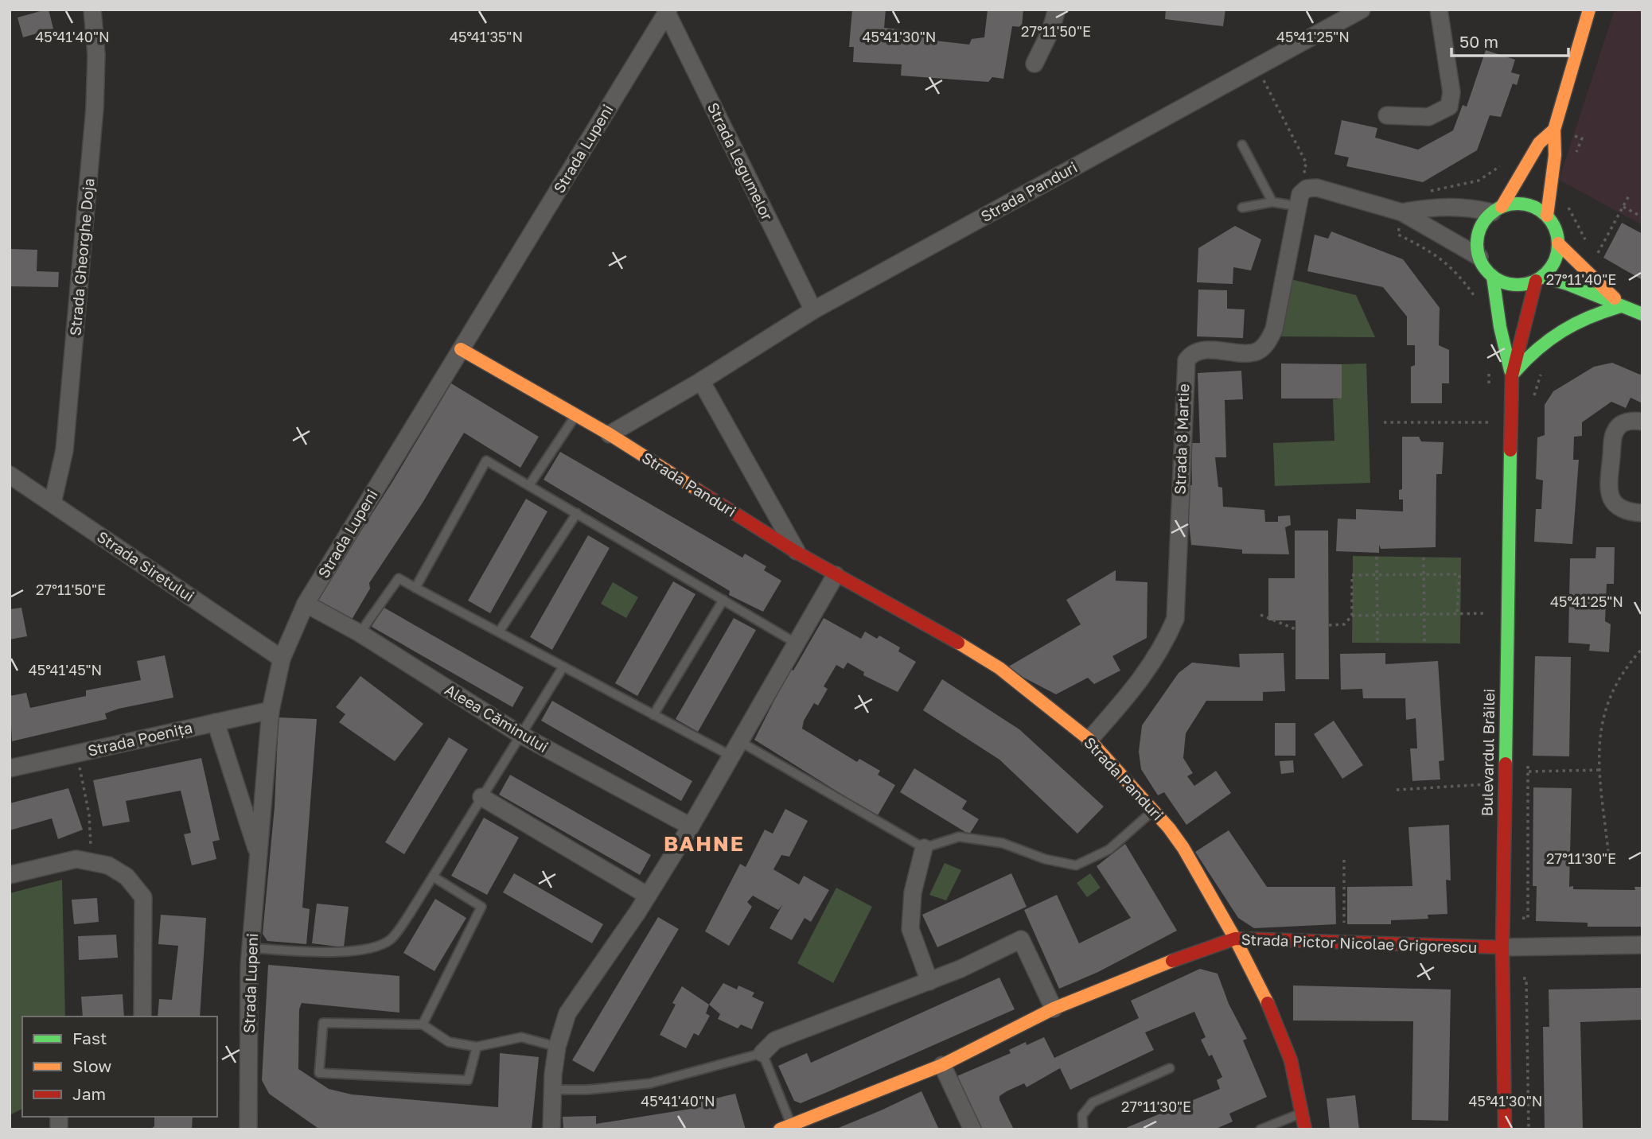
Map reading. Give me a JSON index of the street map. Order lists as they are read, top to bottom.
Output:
{
  "streets": {
    "street": [
      "Strada Lupeni",
      "Strada Legumelor",
      "Strada Panduri",
      "Strada Gheorghe Doja",
      "Strada 8 Martie",
      "Strada Siretului",
      "Aleea Căminului",
      "Strada Poenița",
      "Bulevardul Brăilei",
      "Strada Pictor Nicolae Grigorescu"
    ]
  },
  "crossings": [
    ["Strada Lupeni", "Strada Legumelor"],
    ["Strada Lupeni", "Strada Panduri"],
    ["Strada Lupeni", "Strada Siretului"],
    ["Strada Lupeni", "Aleea Căminului"],
    ["Strada Lupeni", "Strada Poenița"],
    ["Strada Legumelor", "Strada Panduri"],
    ["Strada Panduri", "Strada 8 Martie"],
    ["Strada Panduri", "Strada Pictor Nicolae Grigorescu"],
    ["Strada Gheorghe Doja", "Strada Siretului"],
    ["Bulevardul Brăilei", "Strada Pictor Nicolae Grigorescu"]
  ],
  "districts": ["BAHNE"],
  "legend": ["Fast", "Slow", "Jam"],
  "scale_bar": "50 m",
  "coordinates": [
    "27°11'50\"E",
    "45°41'40\"N",
    "45°41'35\"N",
    "45°41'30\"N",
    "45°41'25\"N",
    "27°11'40\"E",
    "45°41'45\"N",
    "27°11'30\"E"
  ]
}
